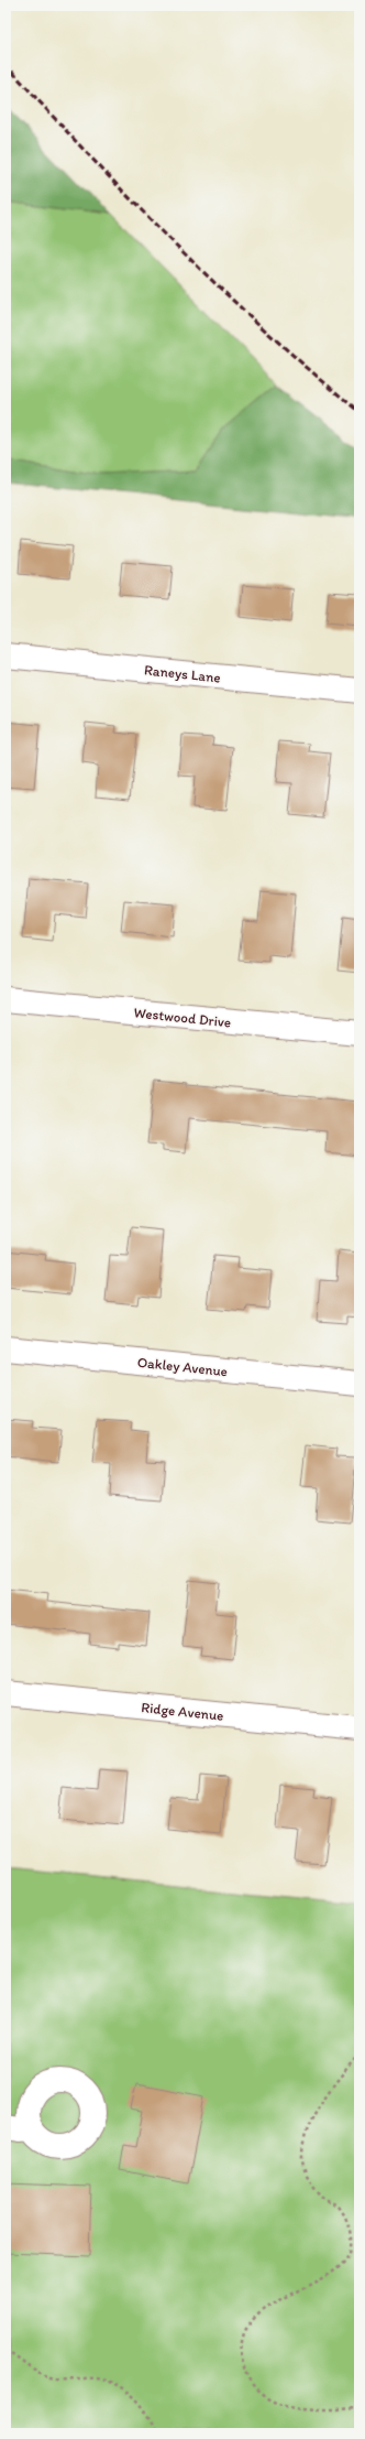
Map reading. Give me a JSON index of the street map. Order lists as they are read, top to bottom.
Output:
{
  "streets": {
    "street": [
      "Raneys Lane",
      "Westwood Drive",
      "Oakley Avenue",
      "Ridge Avenue"
    ]
  }
}
